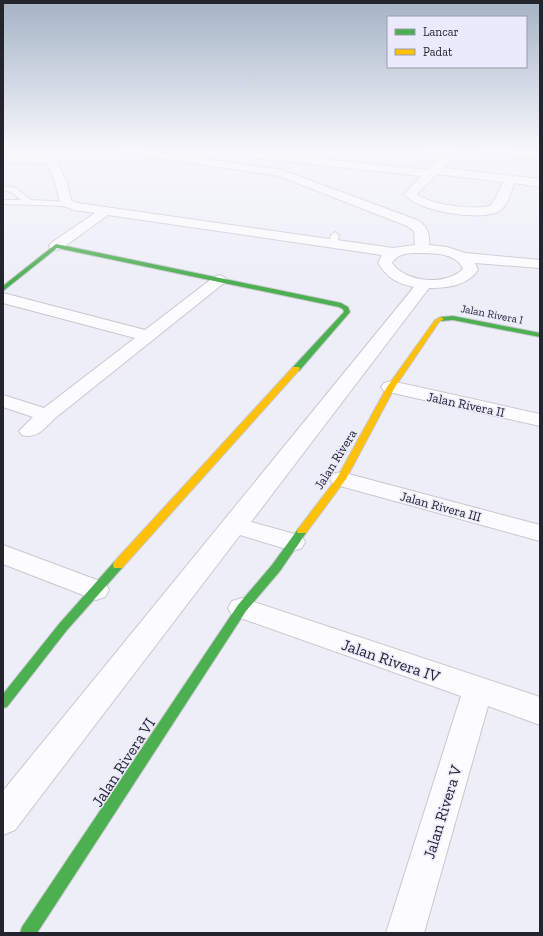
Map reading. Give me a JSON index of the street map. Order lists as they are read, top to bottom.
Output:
{
  "streets": {
    "street": [
      "Jalan Rivera I",
      "Jalan Rivera II",
      "Jalan Rivera",
      "Jalan Rivera III",
      "Jalan Rivera IV",
      "Jalan Rivera VI",
      "Jalan Rivera V"
    ]
  },
  "crossings": [
    ["Jalan Rivera I", "Jalan Rivera"],
    ["Jalan Rivera II", "Jalan Rivera"],
    ["Jalan Rivera", "Jalan Rivera III"],
    ["Jalan Rivera", "Jalan Rivera IV"],
    ["Jalan Rivera", "Jalan Rivera VI"],
    ["Jalan Rivera IV", "Jalan Rivera VI"],
    ["Jalan Rivera IV", "Jalan Rivera V"]
  ],
  "legend": ["Lancar", "Padat"]
}
